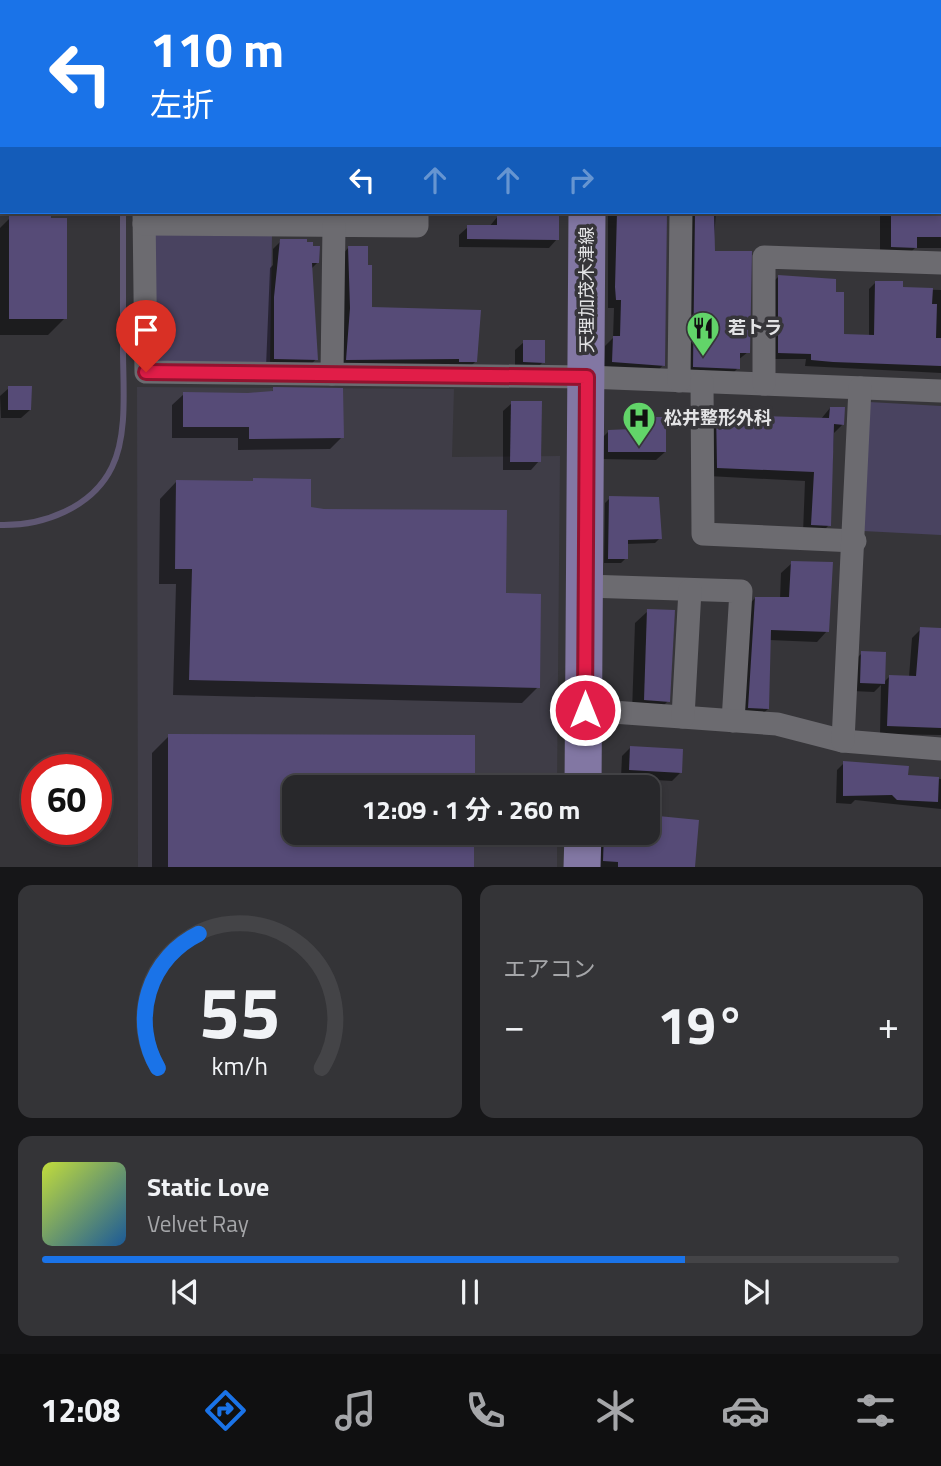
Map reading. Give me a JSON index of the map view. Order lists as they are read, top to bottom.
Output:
{
  "streets": {
    "main road": ["天理加茂木津線"]
  },
  "places": {
    "restaurant": ["若トラ"],
    "hospital": ["松井整形外科"]
  },
  "page": {
    "turn": ["110 m", "左折"],
    "limit": "60",
    "trip": "12:09 · 1 分 · 260 m",
    "tile": "エアコン",
    "heat": ["−", "19°", "+"],
    "song": ["Static Love", "Velvet Ray"],
    "tabs": "12:08",
    "gauge": ["55", "km/h"]
  }
}
